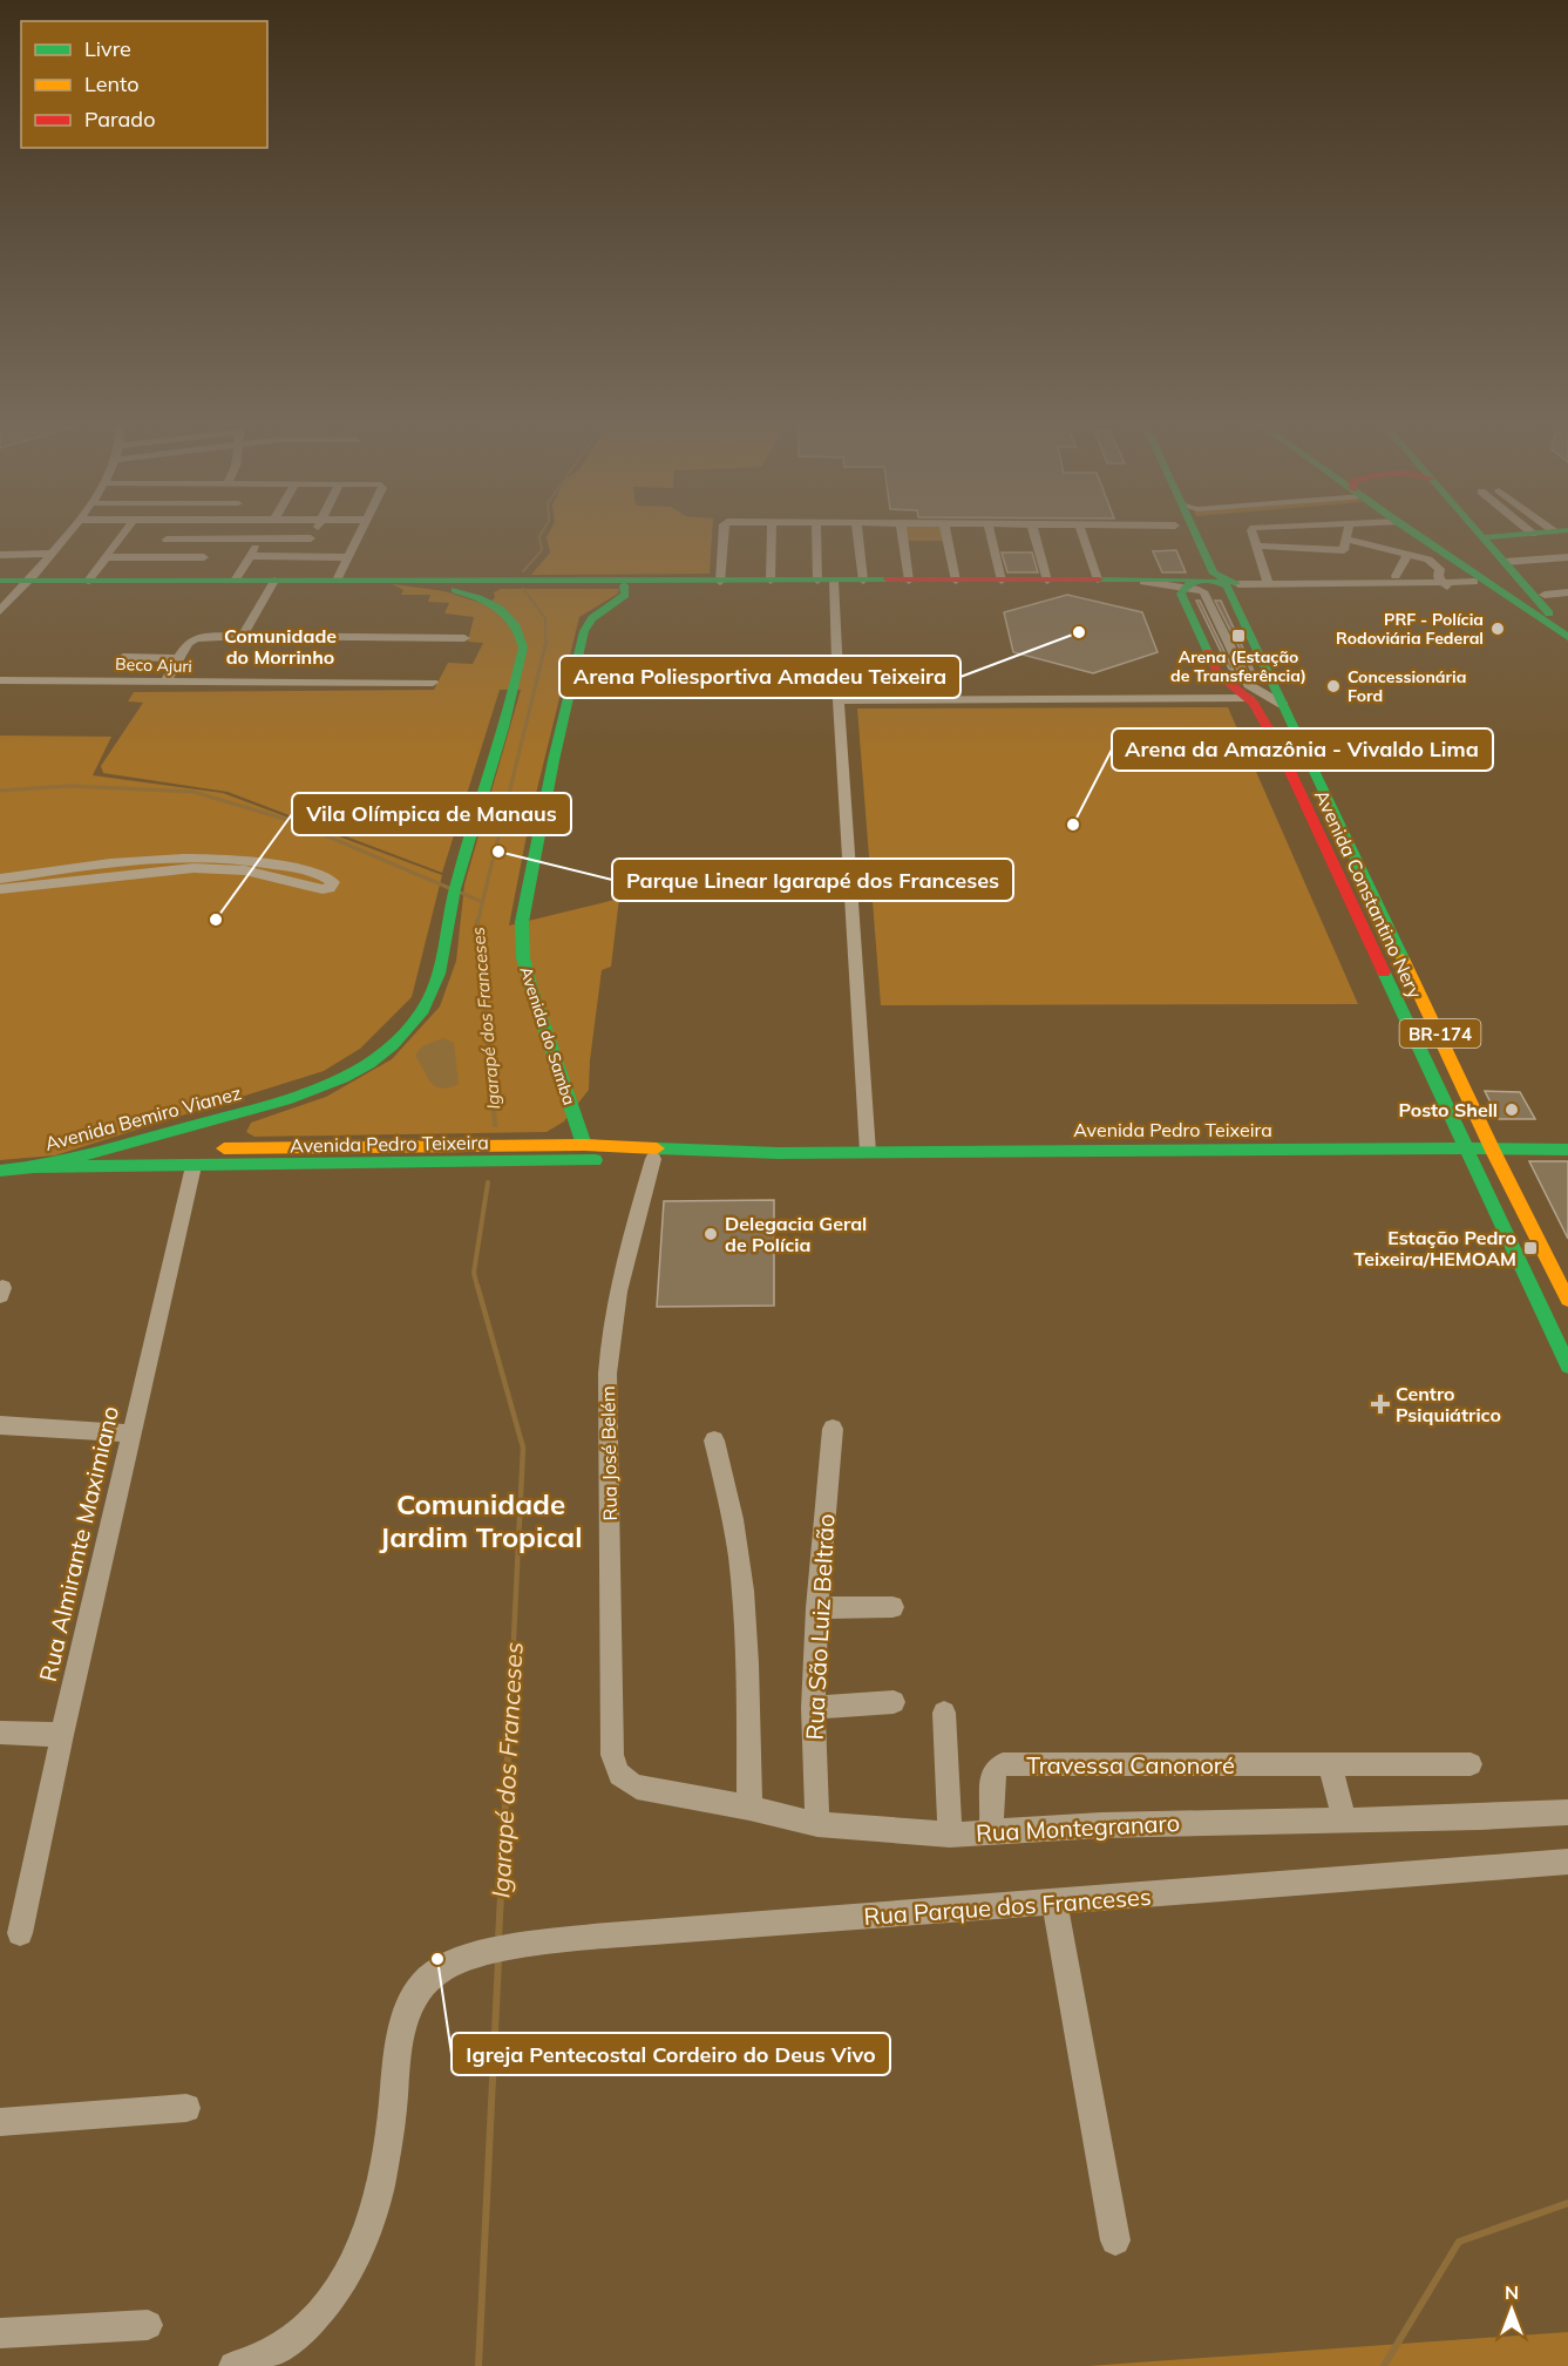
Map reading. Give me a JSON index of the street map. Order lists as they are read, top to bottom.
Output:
{
  "streets": {
    "main road": [
      "Avenida Constantino Nery",
      "BR-174",
      "Avenida do Samba",
      "Avenida Bemiro Vianez",
      "Avenida Pedro Teixeira"
    ],
    "street": [
      "Beco Ajuri",
      "Rua José Belém",
      "Rua Almirante Maximiano",
      "Rua São Luiz Beltrão",
      "Travessa Canonoré",
      "Rua Montegranaro",
      "Rua Parque dos Franceses"
    ]
  },
  "crossings": [
    ["Avenida Constantino Nery", "BR-174"],
    ["Avenida Constantino Nery", "Avenida Pedro Teixeira"],
    ["Avenida do Samba", "Avenida Pedro Teixeira"],
    ["Avenida Bemiro Vianez", "Avenida Pedro Teixeira"],
    ["Avenida Pedro Teixeira", "Rua José Belém"],
    ["Avenida Pedro Teixeira", "Rua Almirante Maximiano"],
    ["Rua José Belém", "Rua Montegranaro"],
    ["Rua São Luiz Beltrão", "Rua Montegranaro"],
    ["Travessa Canonoré", "Rua Montegranaro"]
  ],
  "districts": ["Comunidade do Morrinho", "Comunidade Jardim Tropical"],
  "water": ["Igarapé dos Franceses"],
  "places": {
    "other": [
      "PRF - Polícia Rodoviária Federal",
      "Arena Poliesportiva Amadeu Teixeira",
      "Concessionária Ford",
      "Arena da Amazônia - Vivaldo Lima",
      "Parque Linear Igarapé dos Franceses",
      "Vila Olímpica de Manaus",
      "Posto Shell",
      "Delegacia Geral de Polícia",
      "Igreja Pentecostal Cordeiro do Deus Vivo"
    ],
    "transit": ["Arena (Estação de Transferência)", "Estação Pedro Teixeira/HEMOAM"],
    "health": ["Centro Psiquiátrico"]
  },
  "legend": ["Livre", "Lento", "Parado"],
  "north": "top"
}
